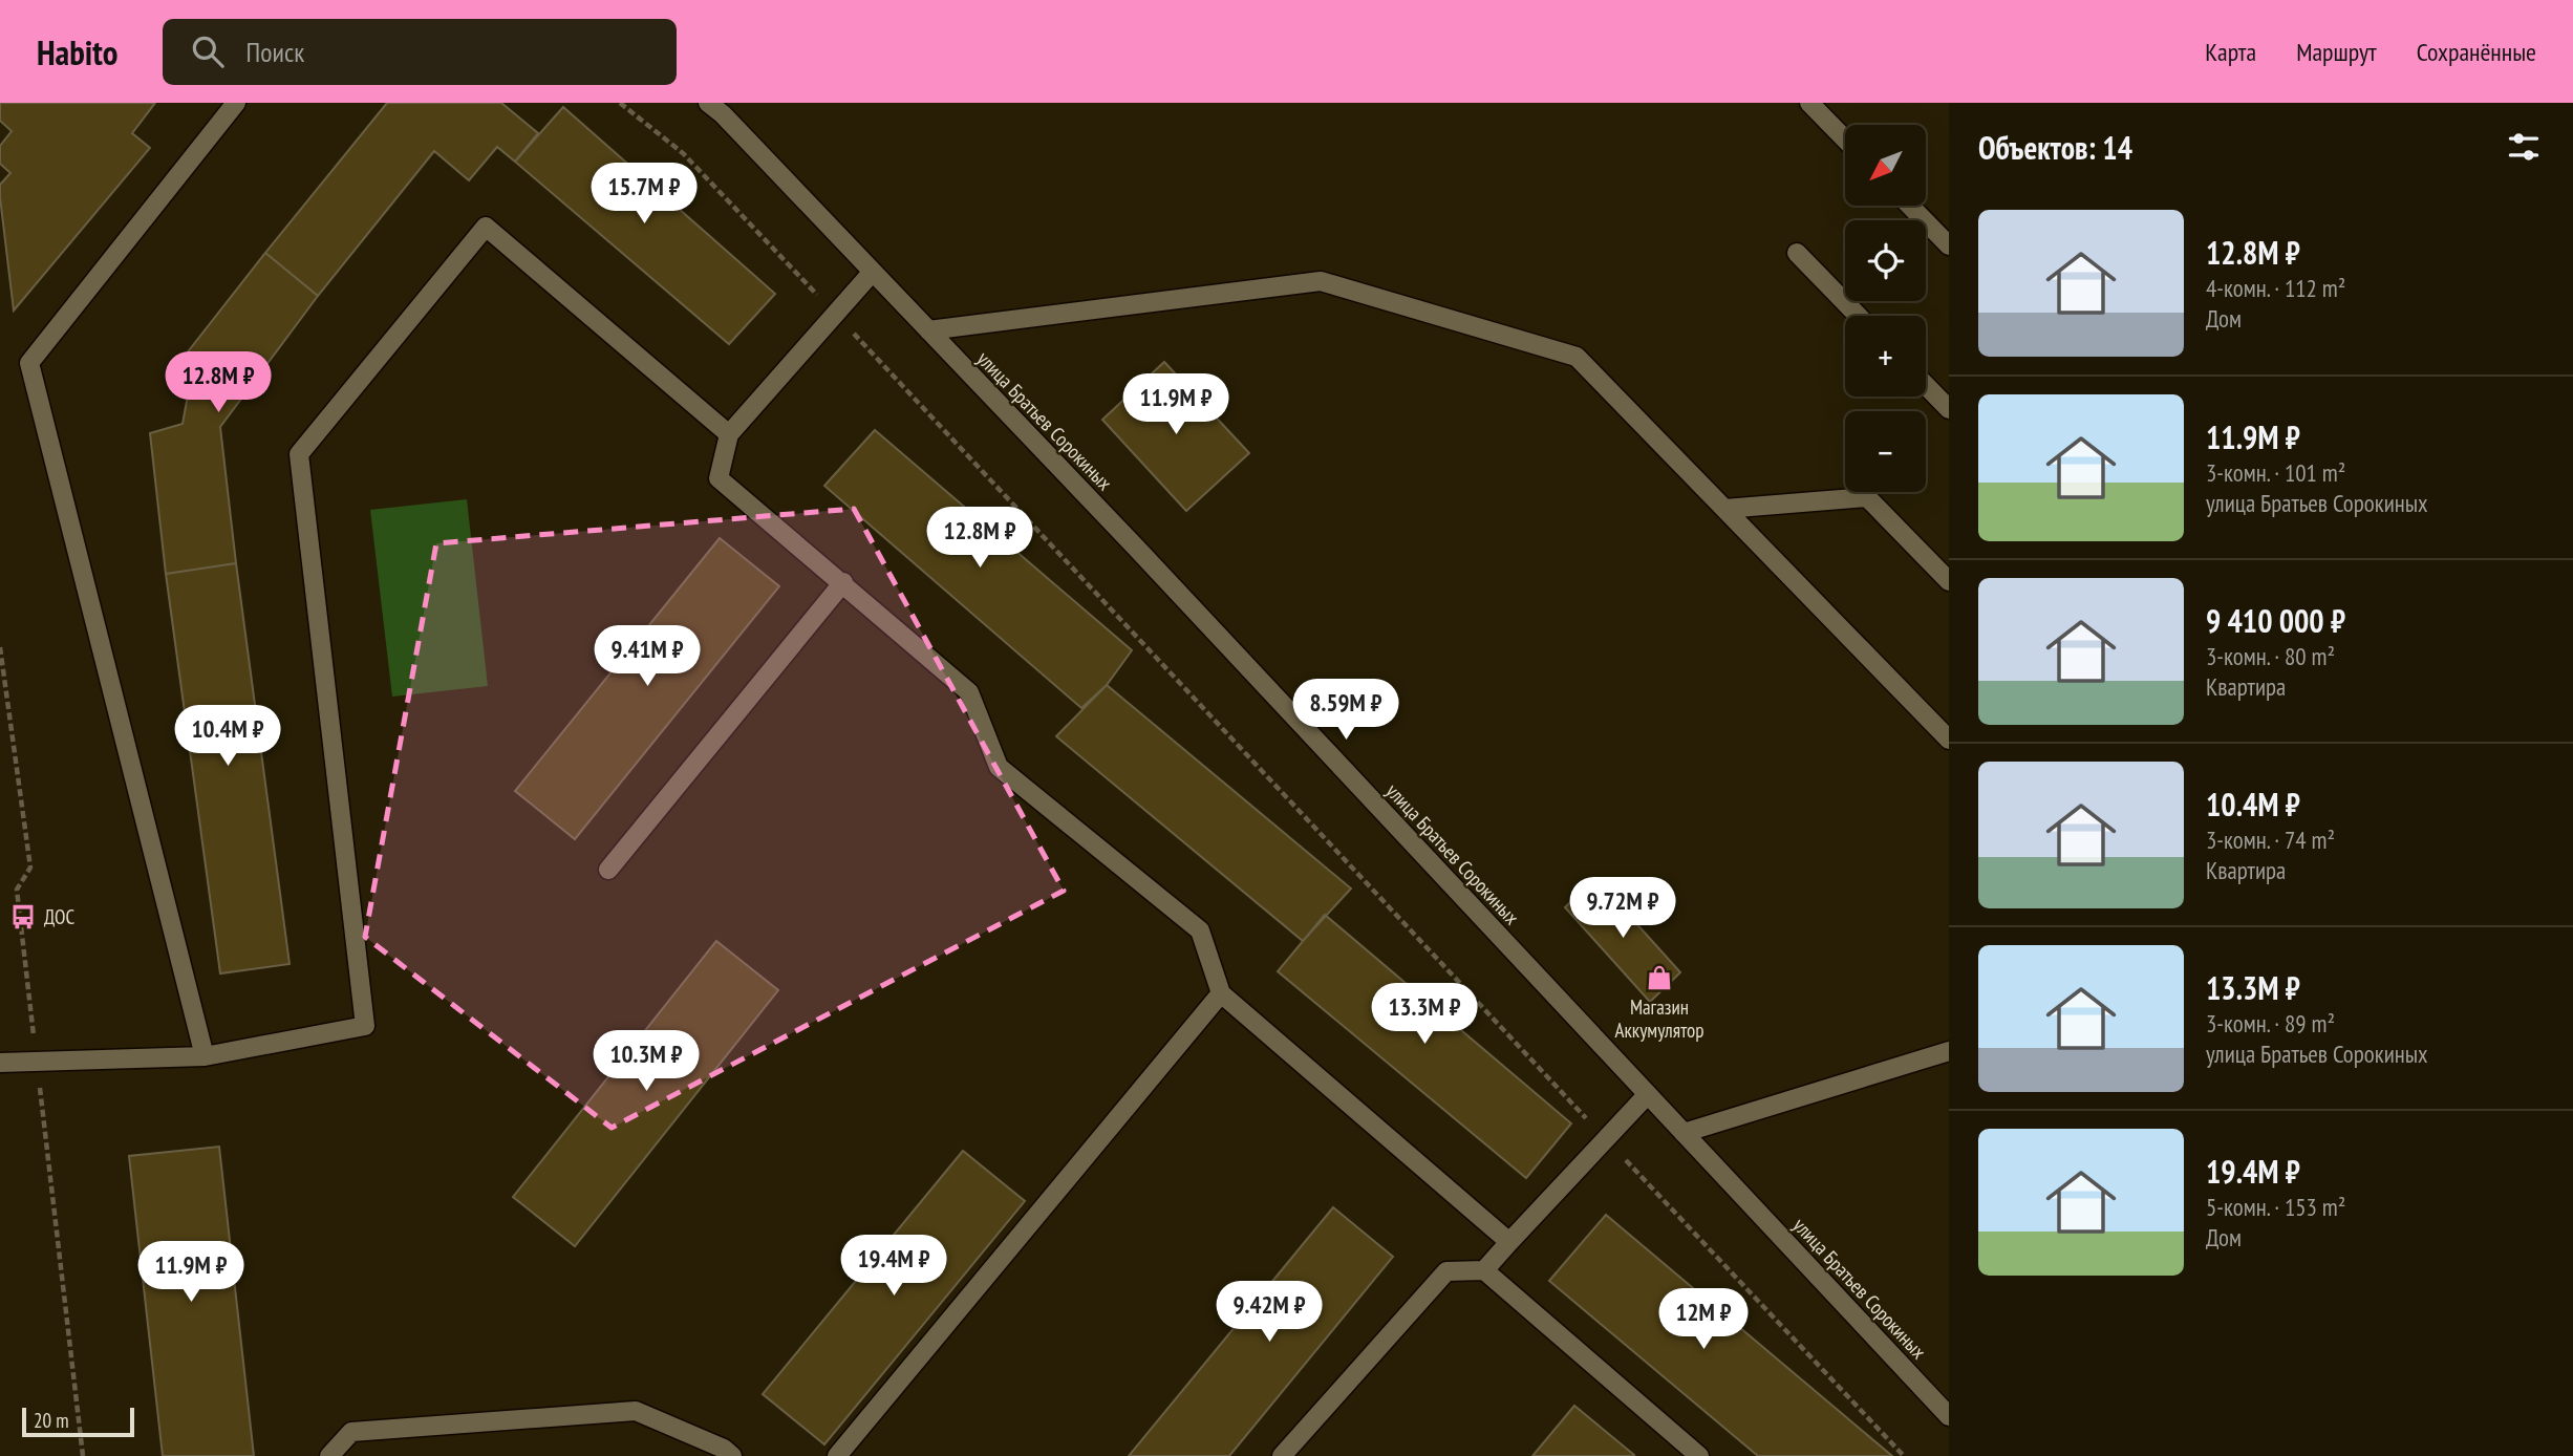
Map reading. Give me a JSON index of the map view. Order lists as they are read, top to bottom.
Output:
{
  "streets": {
    "street": ["улица Братьев Сорокиных"]
  },
  "places": {
    "bus stop": ["ДОС"],
    "shop": ["Магазин Аккумулятор"]
  },
  "scale_bar": "20 m",
  "north": "bottom left",
  "page": {
    "header": "Habito",
    "search": "Поиск",
    "nav": ["Карта", "Маршрут", "Сохранённые"],
    "heading": "Объектов: 14",
    "map_buttons": ["+", "−"],
    "price": [
      "15.7M ₽",
      "12.8M ₽",
      "11.9M ₽",
      "12.8M ₽",
      "9.41M ₽",
      "8.59M ₽",
      "10.4M ₽",
      "9.72M ₽",
      "13.3M ₽",
      "10.3M ₽",
      "19.4M ₽",
      "11.9M ₽",
      "9.42M ₽",
      "12M ₽"
    ],
    "list": [
      {
        "name": "12.8M ₽",
        "note": "4-комн. · 112 m² · Дом"
      },
      {
        "name": "11.9M ₽",
        "note": "3-комн. · 101 m² · улица Братьев Сорокиных"
      },
      {
        "name": "9 410 000 ₽",
        "note": "3-комн. · 80 m² · Квартира"
      },
      {
        "name": "10.4M ₽",
        "note": "3-комн. · 74 m² · Квартира"
      },
      {
        "name": "13.3M ₽",
        "note": "3-комн. · 89 m² · улица Братьев Сорокиных"
      },
      {
        "name": "19.4M ₽",
        "note": "5-комн. · 153 m² · Дом"
      }
    ],
    "scale": "20 m"
  }
}
